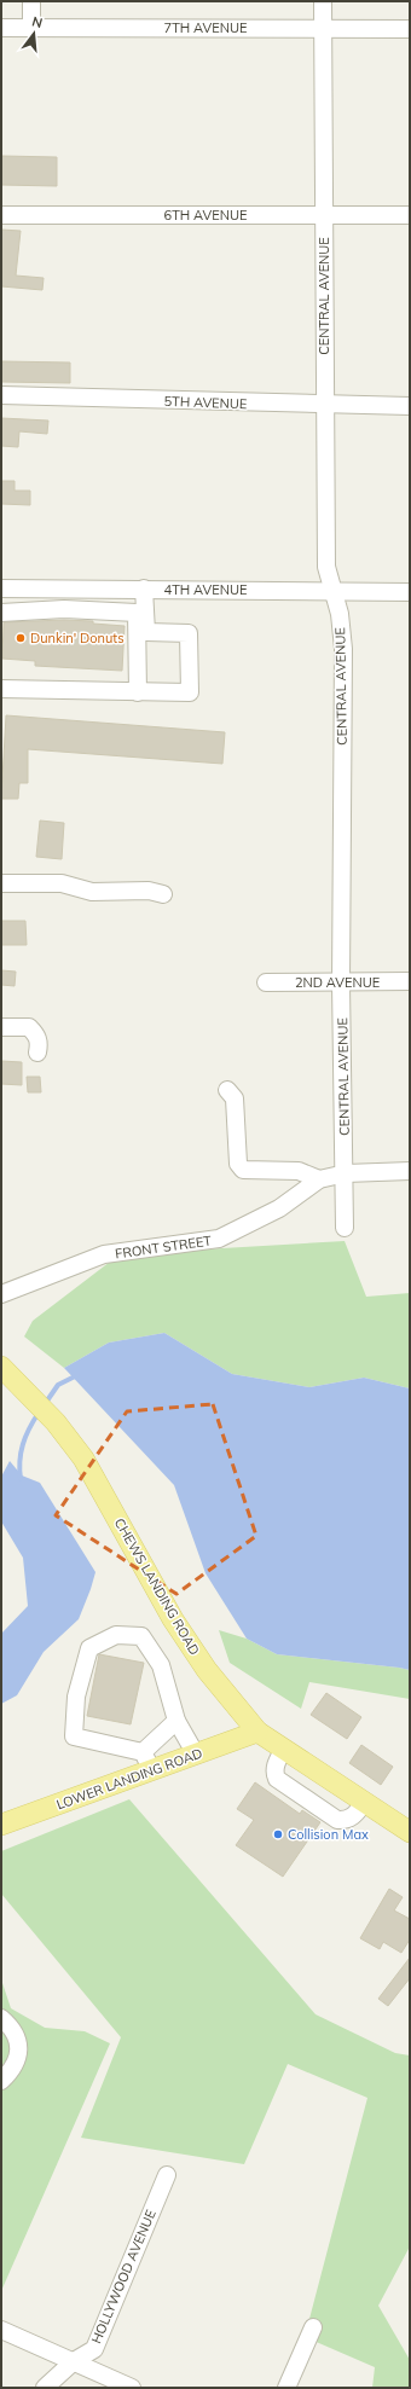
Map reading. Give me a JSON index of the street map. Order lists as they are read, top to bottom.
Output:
{
  "streets": {
    "main road": ["CHEWS LANDING ROAD", "LOWER LANDING ROAD"],
    "street": [
      "7TH AVENUE",
      "6TH AVENUE",
      "CENTRAL AVENUE",
      "5TH AVENUE",
      "4TH AVENUE",
      "2ND AVENUE",
      "FRONT STREET",
      "HOLLYWOOD AVENUE"
    ]
  },
  "crossings": [
    ["7TH AVENUE", "CENTRAL AVENUE"],
    ["6TH AVENUE", "CENTRAL AVENUE"],
    ["CENTRAL AVENUE", "5TH AVENUE"],
    ["CENTRAL AVENUE", "4TH AVENUE"],
    ["CENTRAL AVENUE", "2ND AVENUE"],
    ["CENTRAL AVENUE", "FRONT STREET"],
    ["CHEWS LANDING ROAD", "LOWER LANDING ROAD"]
  ],
  "places": ["Dunkin' Donuts", "Collision Max"],
  "north": "top"
}
